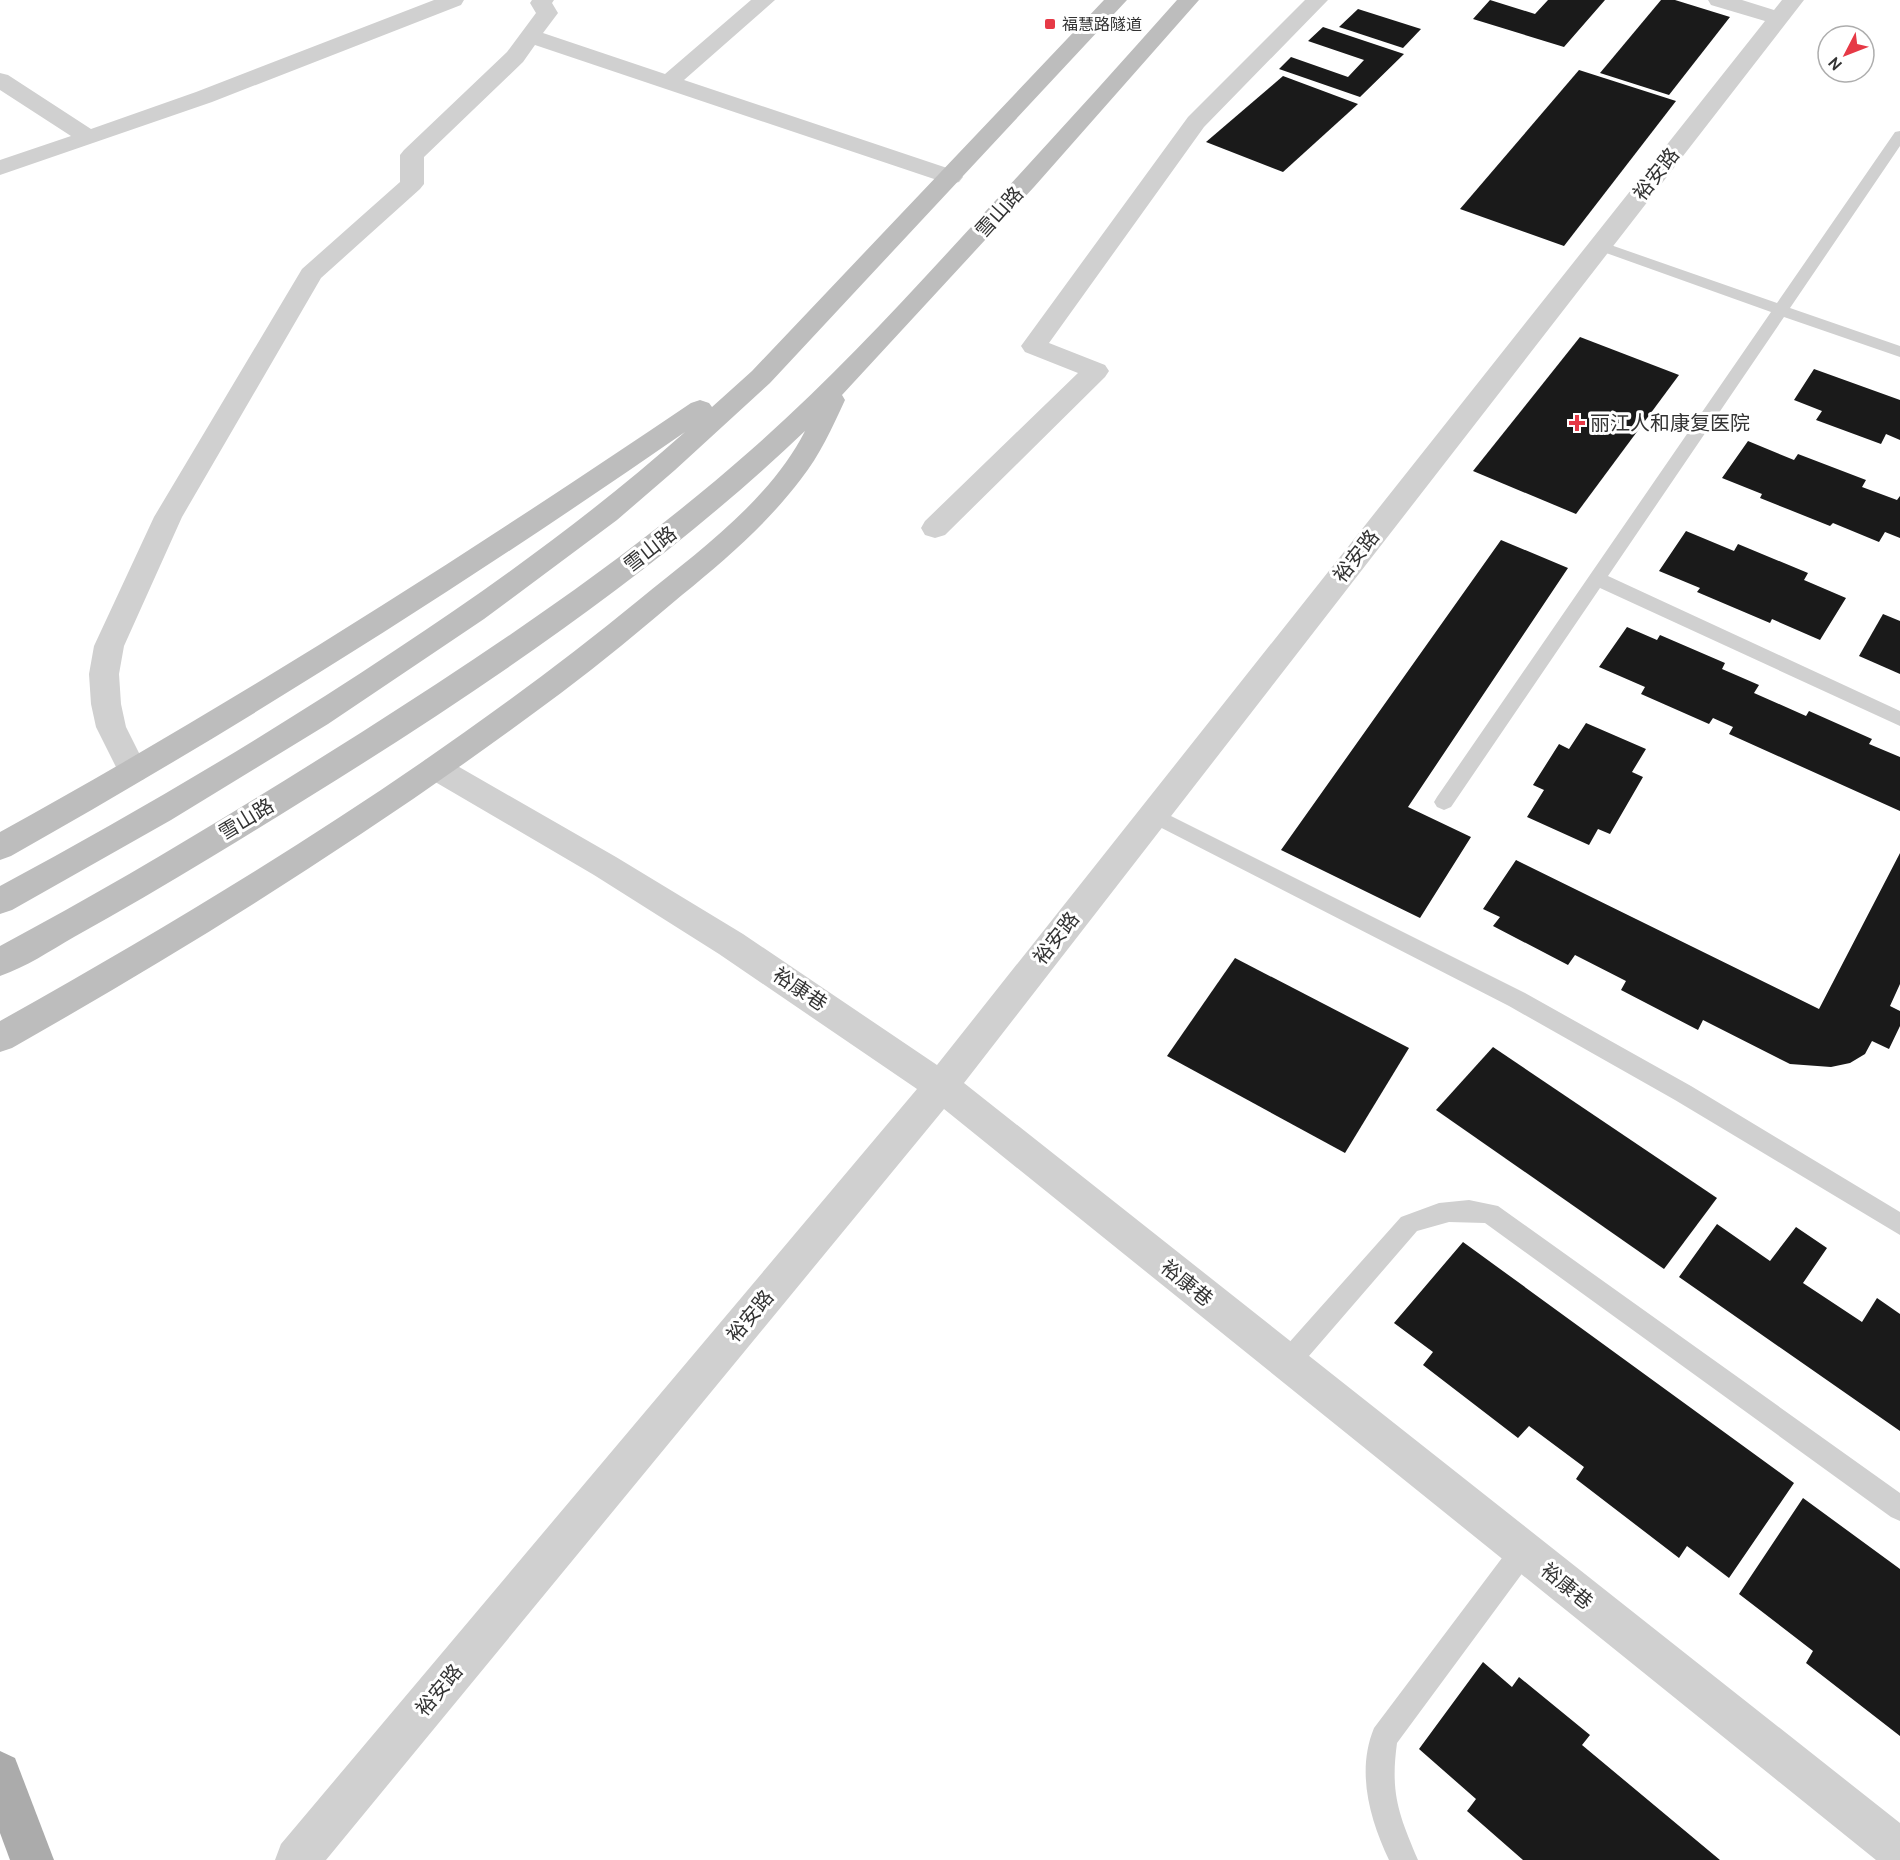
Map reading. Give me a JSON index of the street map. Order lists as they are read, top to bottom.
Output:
{
  "streets": {
    "main road": ["雪山路"],
    "street": ["裕安路", "裕康巷"]
  },
  "crossings": [
    ["裕安路", "裕康巷"]
  ],
  "places": {
    "transit": ["福慧路隧道"],
    "health": ["丽江人和康复医院"]
  },
  "north": "bottom left"
}
